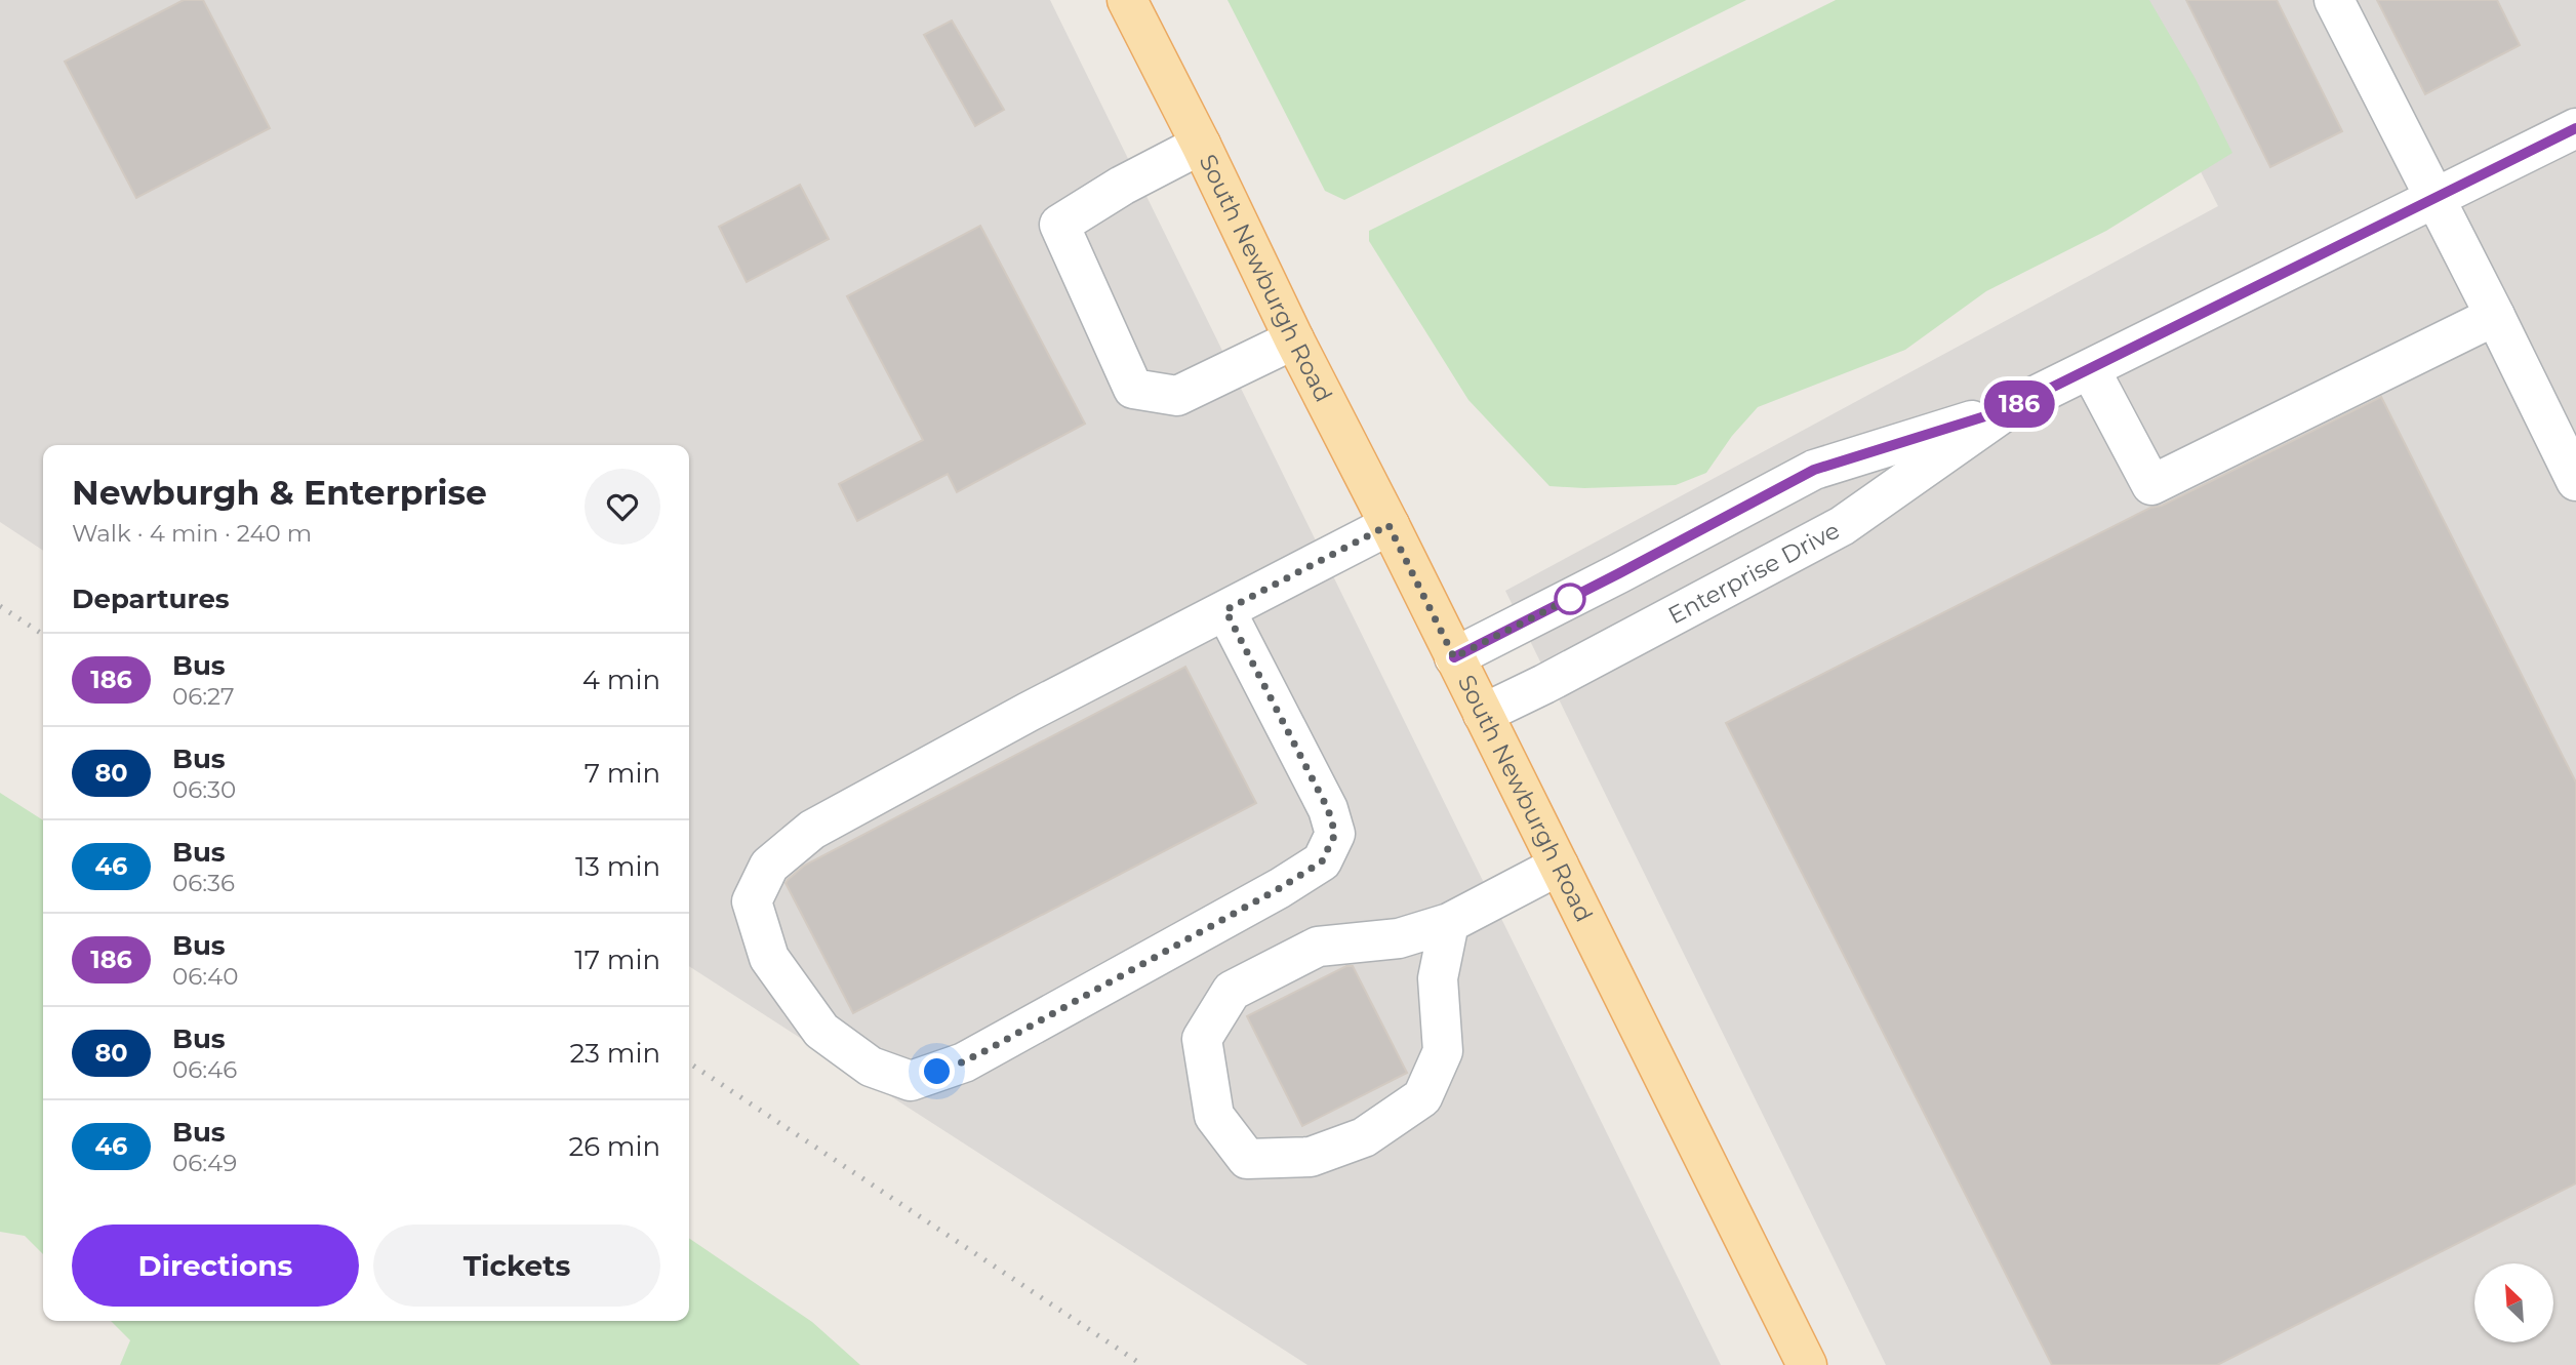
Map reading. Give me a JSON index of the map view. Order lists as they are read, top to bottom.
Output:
{
  "streets": {
    "main road": ["South Newburgh Road"],
    "street": ["Enterprise Drive"]
  },
  "crossings": [
    ["South Newburgh Road", "Enterprise Drive"]
  ],
  "lines": ["bus line 186"],
  "north": "top left",
  "page": {
    "on_map": "186",
    "heading": [
      ["Newburgh & Enterprise", "Walk · 4 min · 240 m"],
      "Departures"
    ],
    "list": [
      {
        "mark": "186",
        "name": "Bus",
        "note": "06:27",
        "value": "4 min"
      },
      {
        "mark": "80",
        "name": "Bus",
        "note": "06:30",
        "value": "7 min"
      },
      {
        "mark": "46",
        "name": "Bus",
        "note": "06:36",
        "value": "13 min"
      },
      {
        "mark": "186",
        "name": "Bus",
        "note": "06:40",
        "value": "17 min"
      },
      {
        "mark": "80",
        "name": "Bus",
        "note": "06:46",
        "value": "23 min"
      },
      {
        "mark": "46",
        "name": "Bus",
        "note": "06:49",
        "value": "26 min"
      }
    ],
    "buttons": ["Directions", "Tickets"]
  }
}
